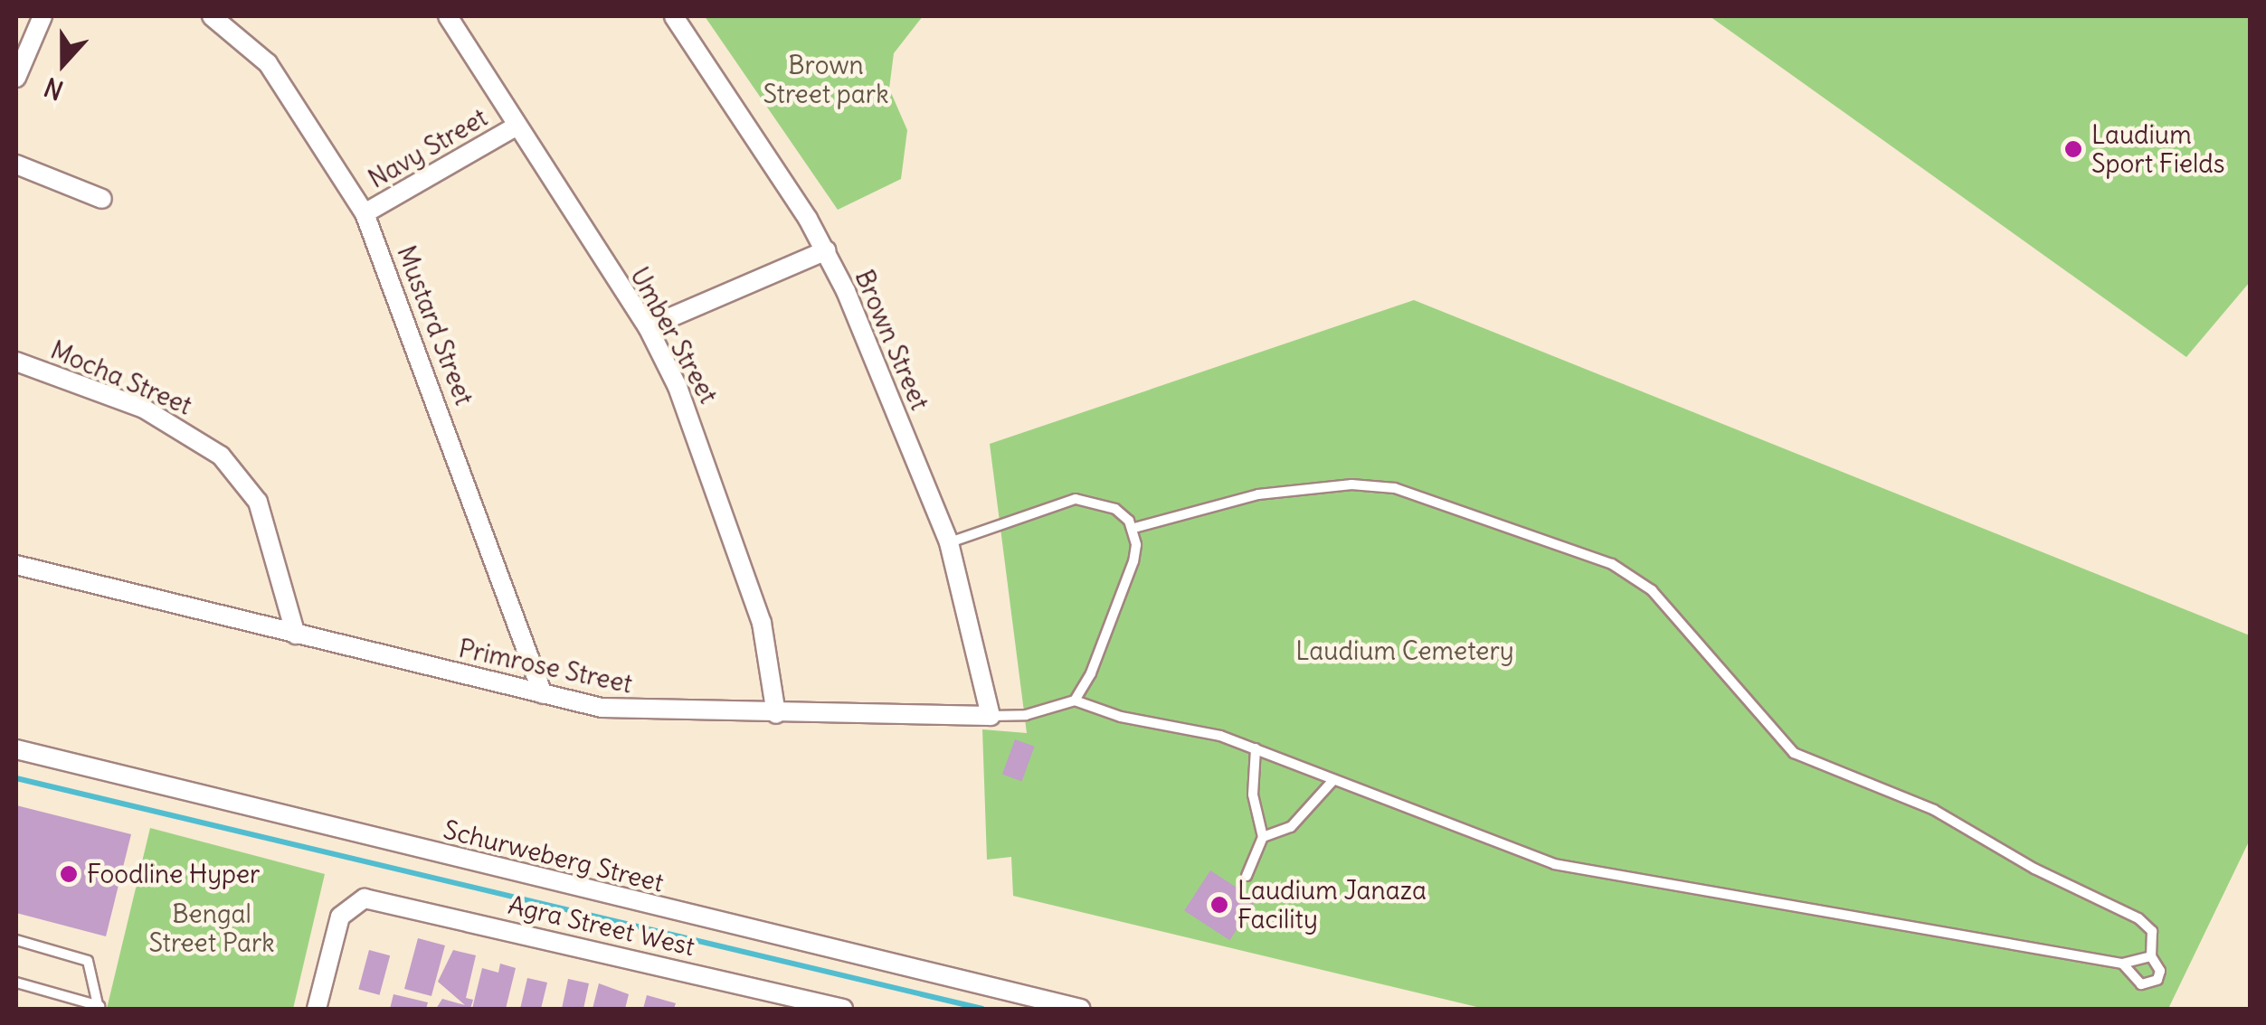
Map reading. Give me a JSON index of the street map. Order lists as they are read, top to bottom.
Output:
{
  "streets": {
    "street": [
      "Navy Street",
      "Mustard Street",
      "Umber Street",
      "Brown Street",
      "Mocha Street",
      "Primrose Street",
      "Schurweberg Street",
      "Agra Street West"
    ]
  },
  "crossings": [
    ["Navy Street", "Mustard Street"],
    ["Navy Street", "Umber Street"],
    ["Mustard Street", "Primrose Street"],
    ["Umber Street", "Primrose Street"],
    ["Brown Street", "Primrose Street"],
    ["Mocha Street", "Primrose Street"]
  ],
  "parks": ["Brown Street park", "Laudium Cemetery", "Bengal Street Park"],
  "places": ["Laudium Sport Fields", "Foodline Hyper", "Laudium Janaza Facility"],
  "north": "bottom"
}
